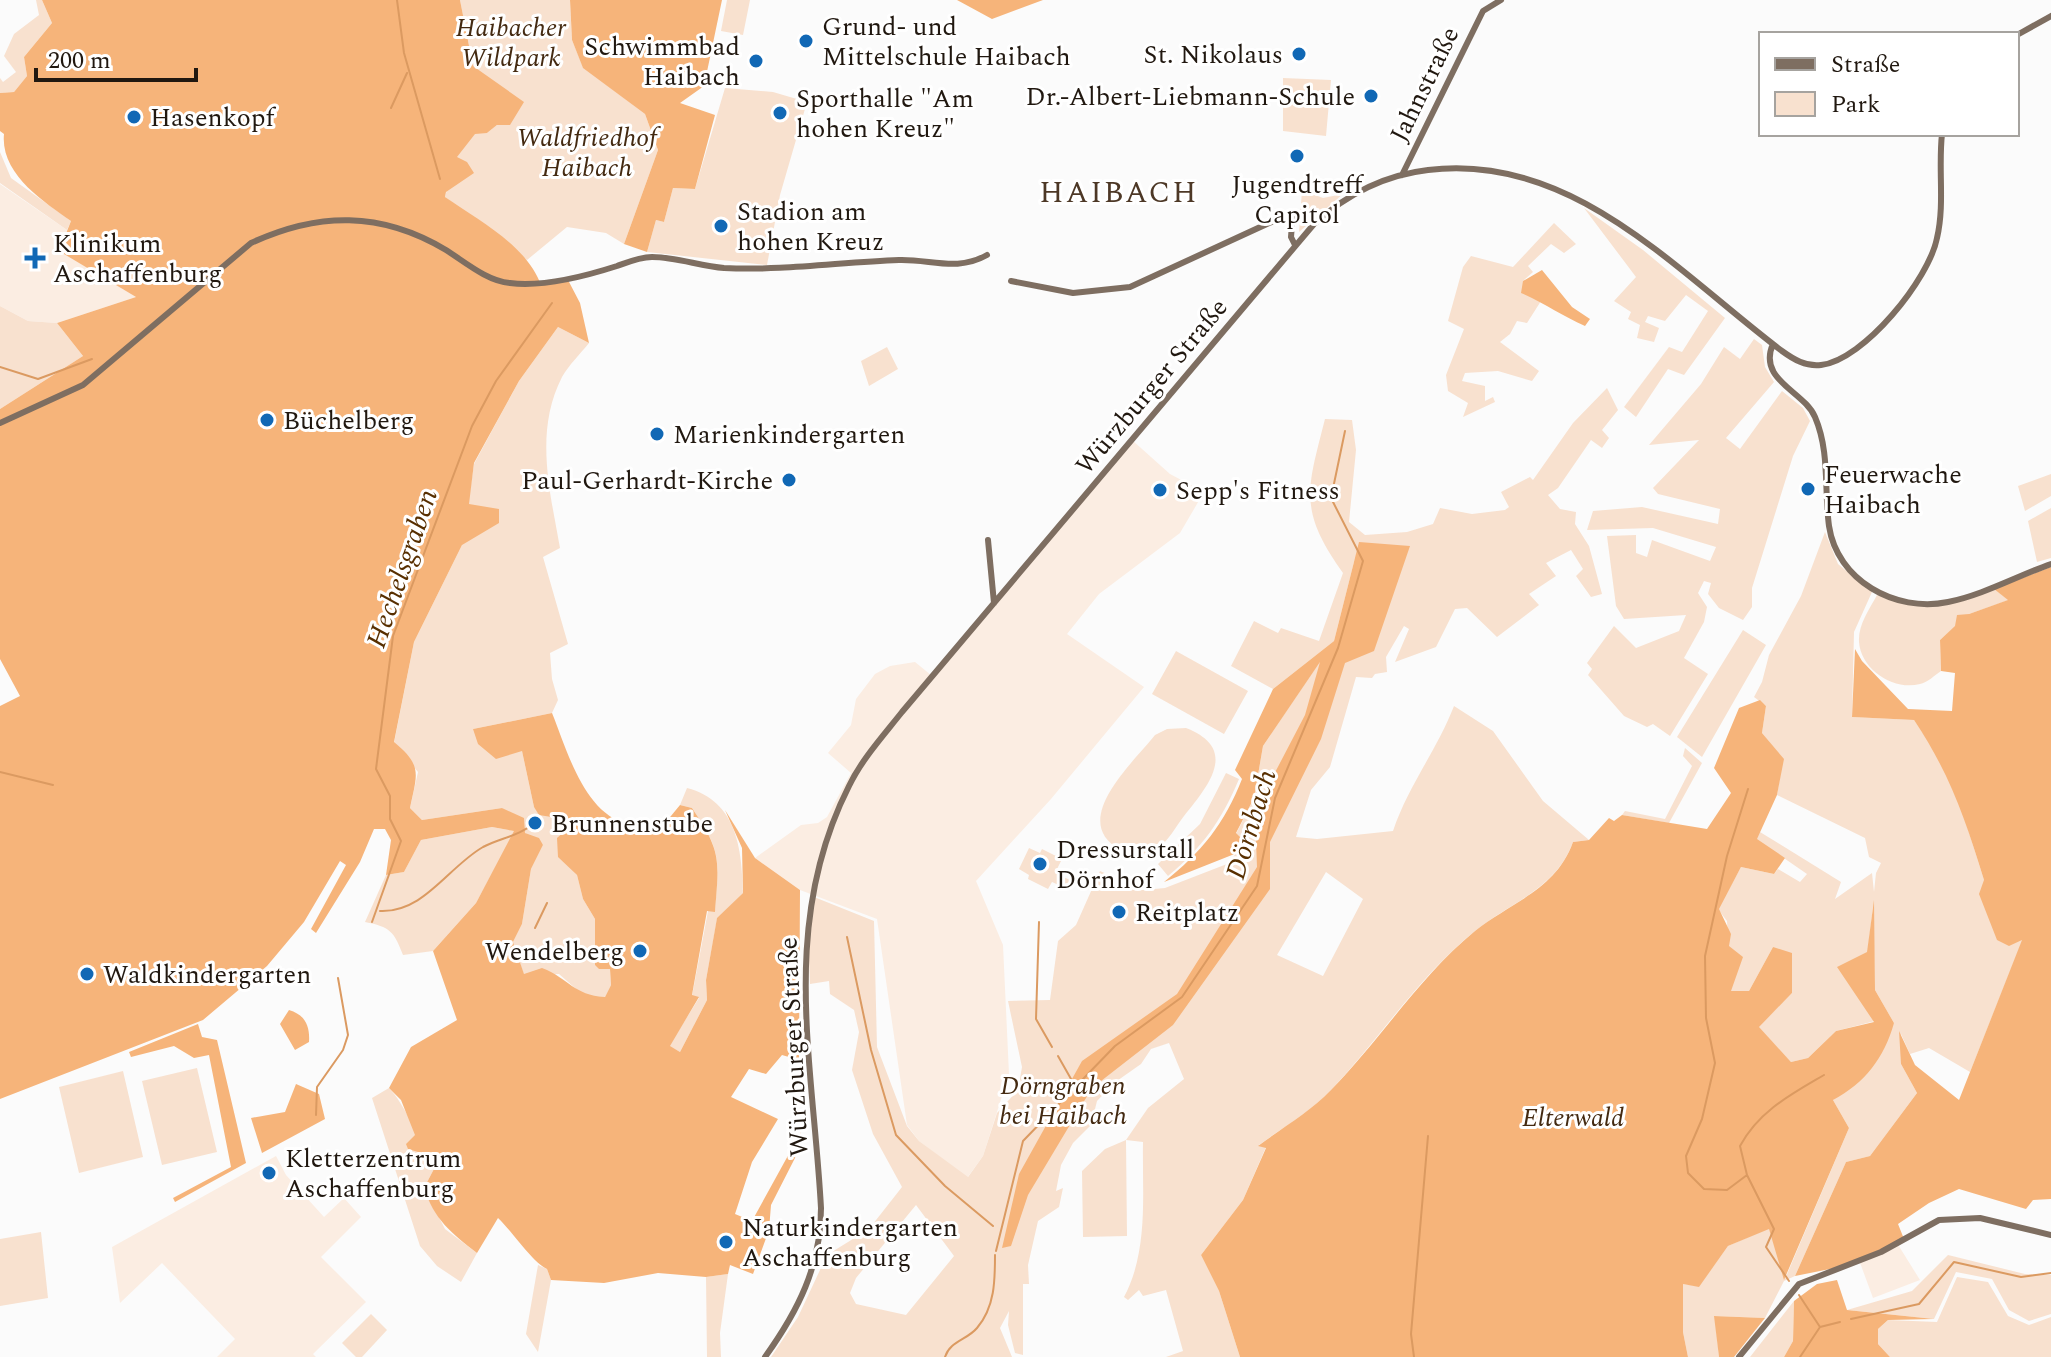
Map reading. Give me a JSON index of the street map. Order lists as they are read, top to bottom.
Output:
{
  "streets": {
    "street": ["Jahnstraße", "Würzburger Straße"]
  },
  "crossings": [
    ["Jahnstraße", "Würzburger Straße"]
  ],
  "districts": ["HAIBACH"],
  "water": ["Hechelsgraben", "Dörnbach"],
  "parks": [
    "Haibacher Wildpark",
    "Waldfriedhof Haibach",
    "Dörngraben bei Haibach",
    "Elterwald"
  ],
  "places": {
    "other": [
      "Grund- und Mittelschule Haibach",
      "St. Nikolaus",
      "Schwimmbad Haibach",
      "Dr.-Albert-Liebmann-Schule",
      "Sporthalle \"Am hohen Kreuz\"",
      "Hasenkopf",
      "Jugendtreff Capitol",
      "Stadion am hohen Kreuz",
      "Büchelberg",
      "Marienkindergarten",
      "Paul-Gerhardt-Kirche",
      "Feuerwache Haibach",
      "Sepp's Fitness",
      "Brunnenstube",
      "Dressurstall Dörnhof",
      "Reitplatz",
      "Wendelberg",
      "Waldkindergarten",
      "Kletterzentrum Aschaffenburg",
      "Naturkindergarten Aschaffenburg"
    ],
    "health": ["Klinikum Aschaffenburg"]
  },
  "legend": ["Straße", "Park"],
  "scale_bar": "200 m"
}
